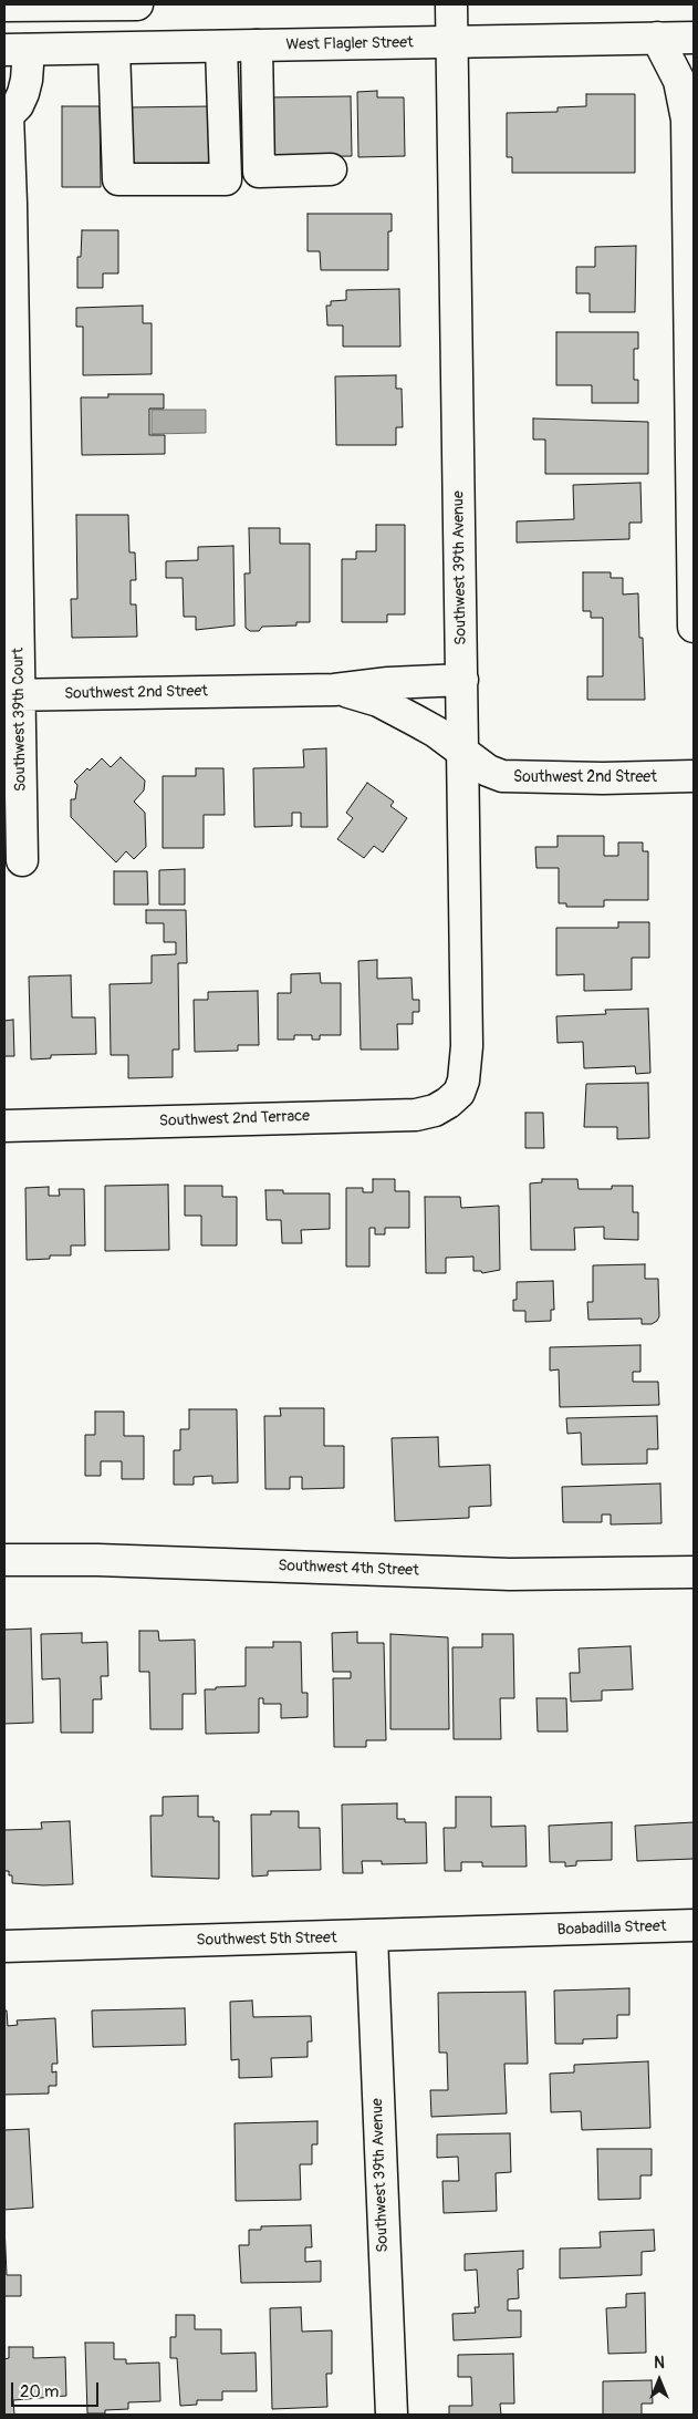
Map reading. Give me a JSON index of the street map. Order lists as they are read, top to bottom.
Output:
{
  "streets": {
    "street": [
      "West Flagler Street",
      "Southwest 39th Avenue",
      "Southwest 2nd Street",
      "Southwest 39th Court",
      "Southwest 2nd Terrace",
      "Southwest 4th Street",
      "Boabadilla Street",
      "Southwest 5th Street"
    ]
  },
  "crossings": [
    ["West Flagler Street", "Southwest 39th Avenue"],
    ["West Flagler Street", "Southwest 39th Court"],
    ["Southwest 39th Avenue", "Southwest 2nd Street"],
    ["Southwest 39th Avenue", "Southwest 2nd Terrace"],
    ["Southwest 39th Avenue", "Southwest 5th Street"],
    ["Southwest 2nd Street", "Southwest 39th Court"],
    ["Boabadilla Street", "Southwest 5th Street"]
  ],
  "scale_bar": "20 m",
  "north": "top"
}
